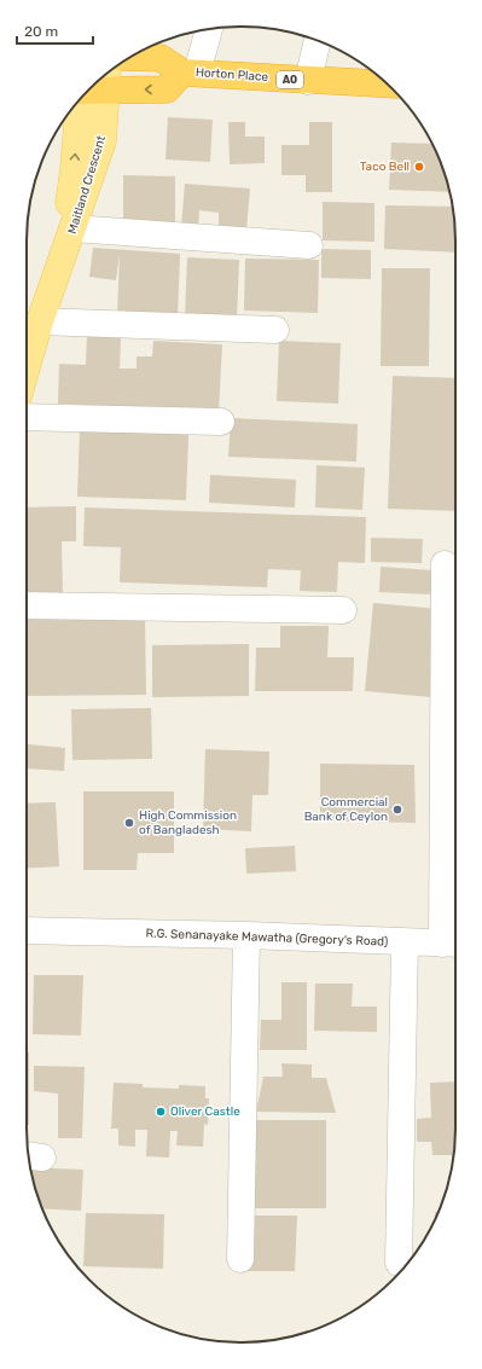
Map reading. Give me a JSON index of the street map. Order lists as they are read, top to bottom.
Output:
{
  "streets": {
    "highway": ["Horton Place", "A0"],
    "main road": ["Maitland Crescent"],
    "street": ["R.G. Senanayake Mawatha (Gregory's Road)"]
  },
  "crossings": [
    ["Horton Place", "Maitland Crescent"]
  ],
  "places": [
    "Taco Bell",
    "Commercial Bank of Ceylon",
    "High Commission of Bangladesh",
    "Oliver Castle"
  ],
  "scale_bar": "20 m"
}
